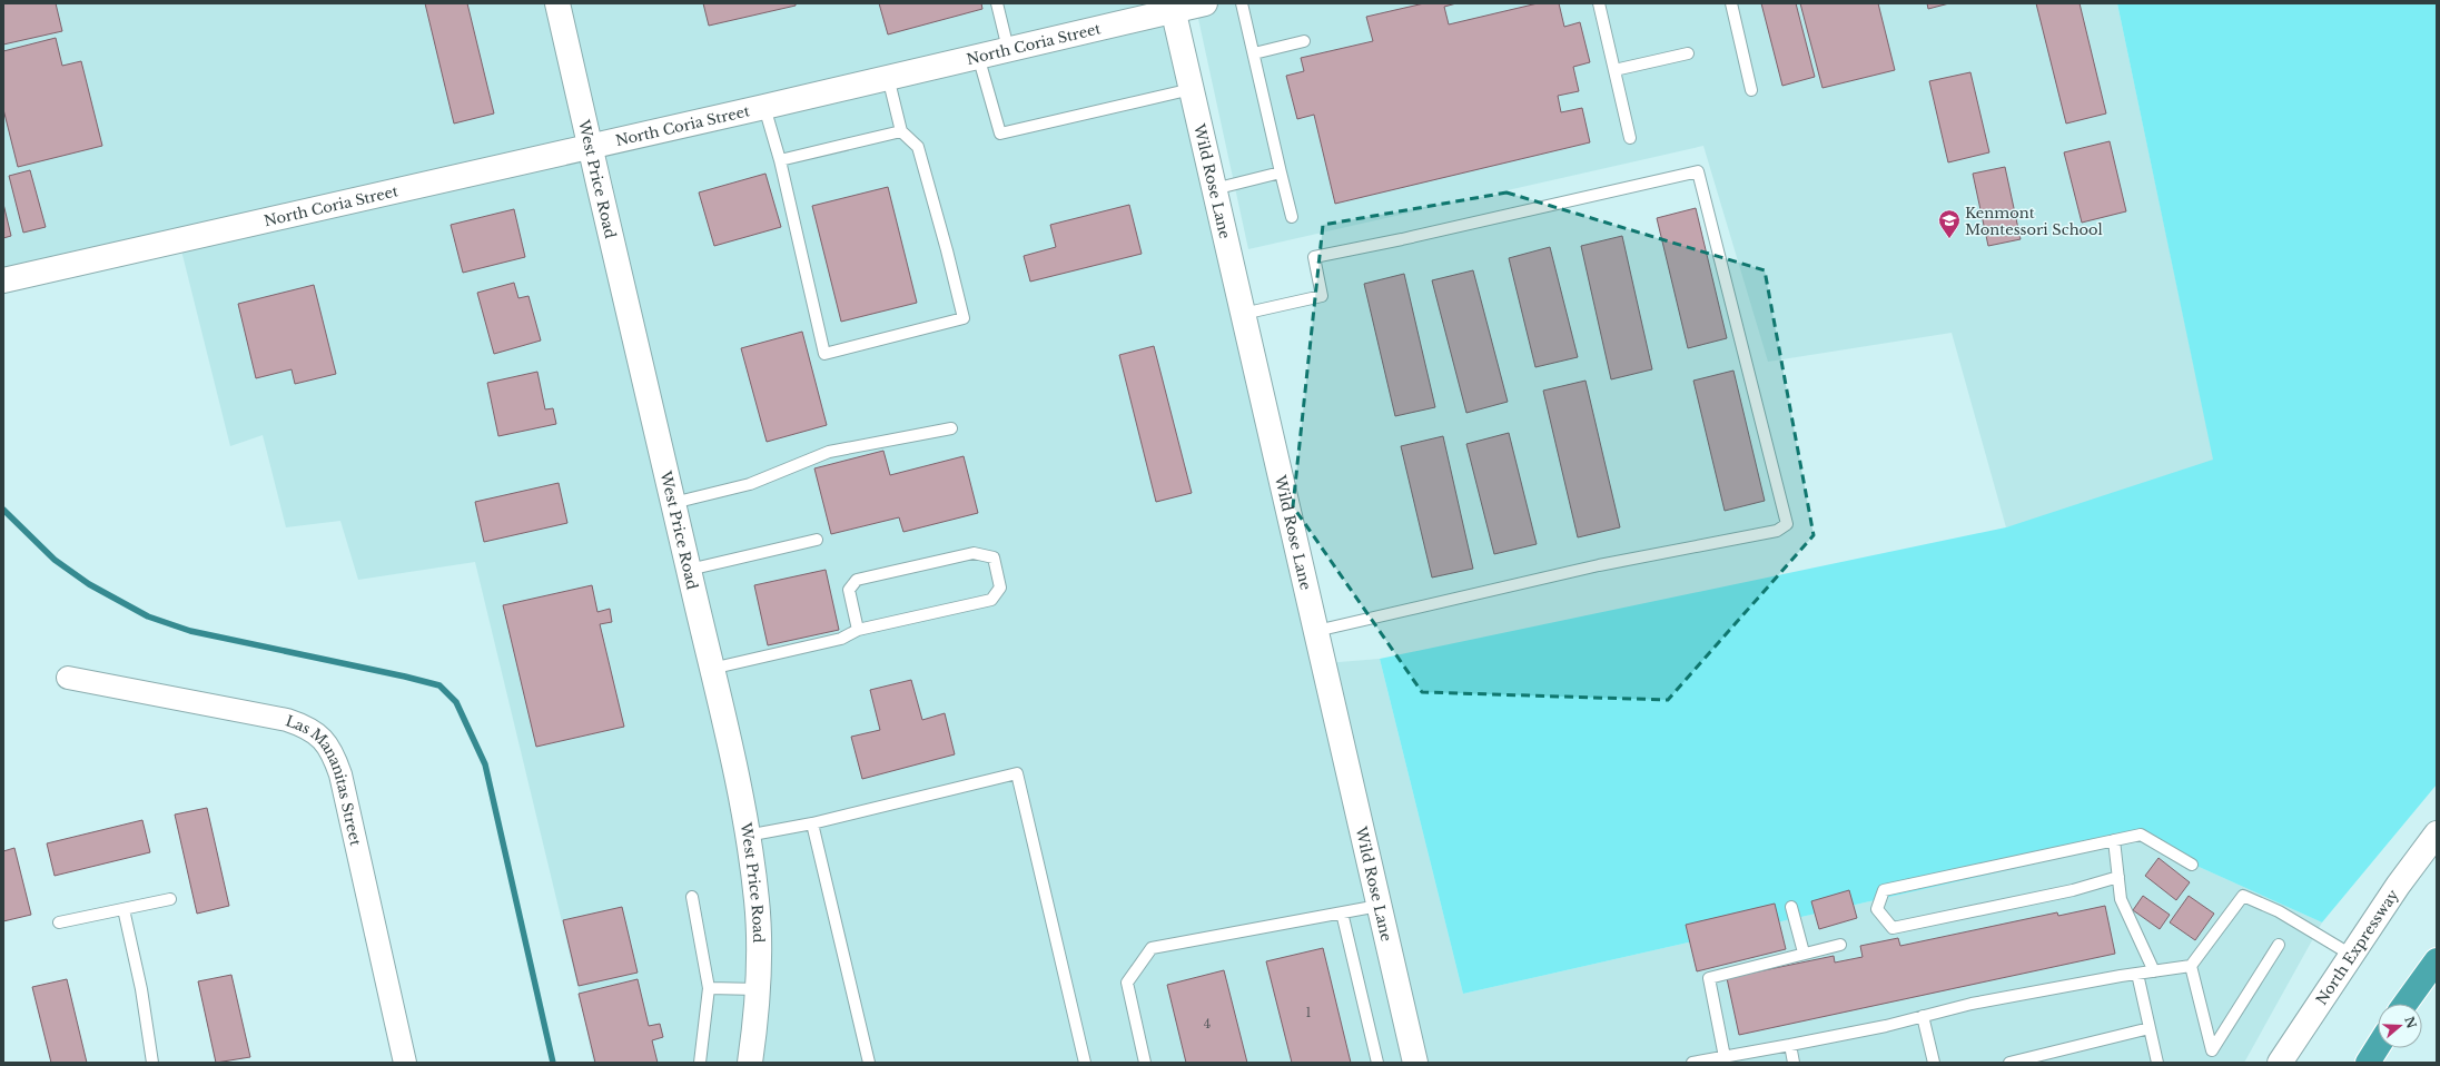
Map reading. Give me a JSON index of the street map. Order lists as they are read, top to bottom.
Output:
{
  "streets": {
    "street": [
      "North Coria Street",
      "West Price Road",
      "Wild Rose Lane",
      "Las Mananitas Street",
      "North Expressway"
    ]
  },
  "crossings": [
    ["North Coria Street", "West Price Road"],
    ["North Coria Street", "Wild Rose Lane"]
  ],
  "places": {
    "school or university": ["Kenmont Montessori School"]
  },
  "house_numbers": ["1", "4"],
  "north": "right"
}
